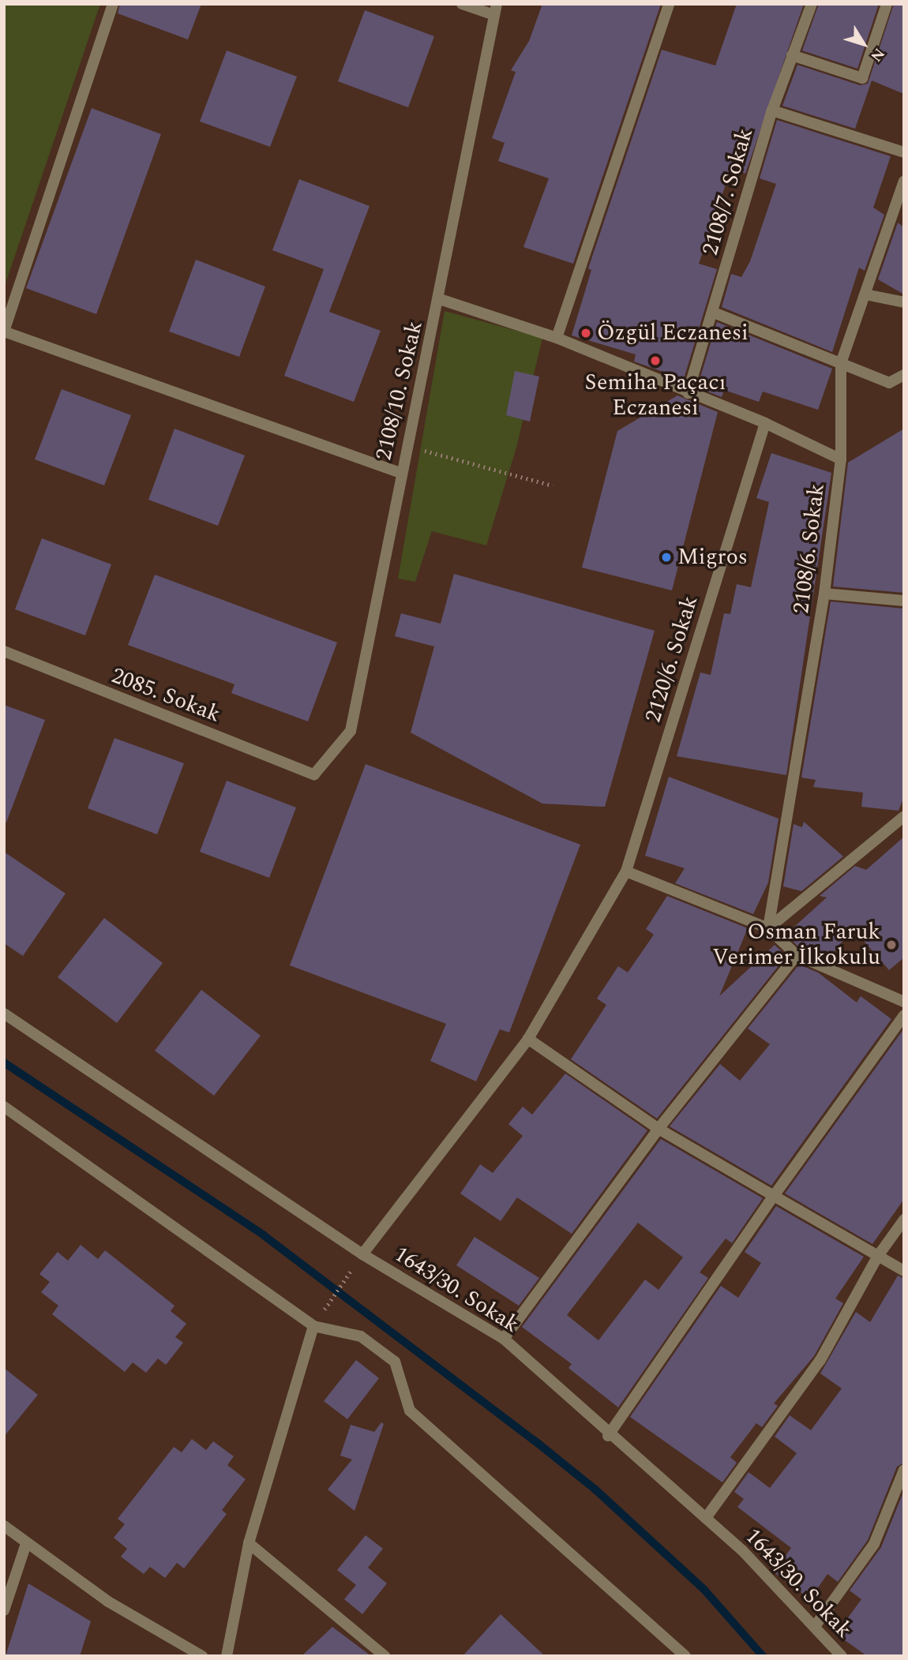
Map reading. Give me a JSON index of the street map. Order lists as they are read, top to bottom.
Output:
{
  "streets": {
    "street": [
      "2108/7. Sokak",
      "2108/10. Sokak",
      "2108/6. Sokak",
      "2120/6. Sokak",
      "2085. Sokak",
      "1643/30. Sokak"
    ]
  },
  "crossings": [
    ["2108/10. Sokak", "2085. Sokak"],
    ["2120/6. Sokak", "1643/30. Sokak"]
  ],
  "places": [
    "Özgül Eczanesi",
    "Semiha Paçacı Eczanesi",
    "Migros",
    "Osman Faruk Verimer İlkokulu"
  ],
  "north": "bottom right"
}
